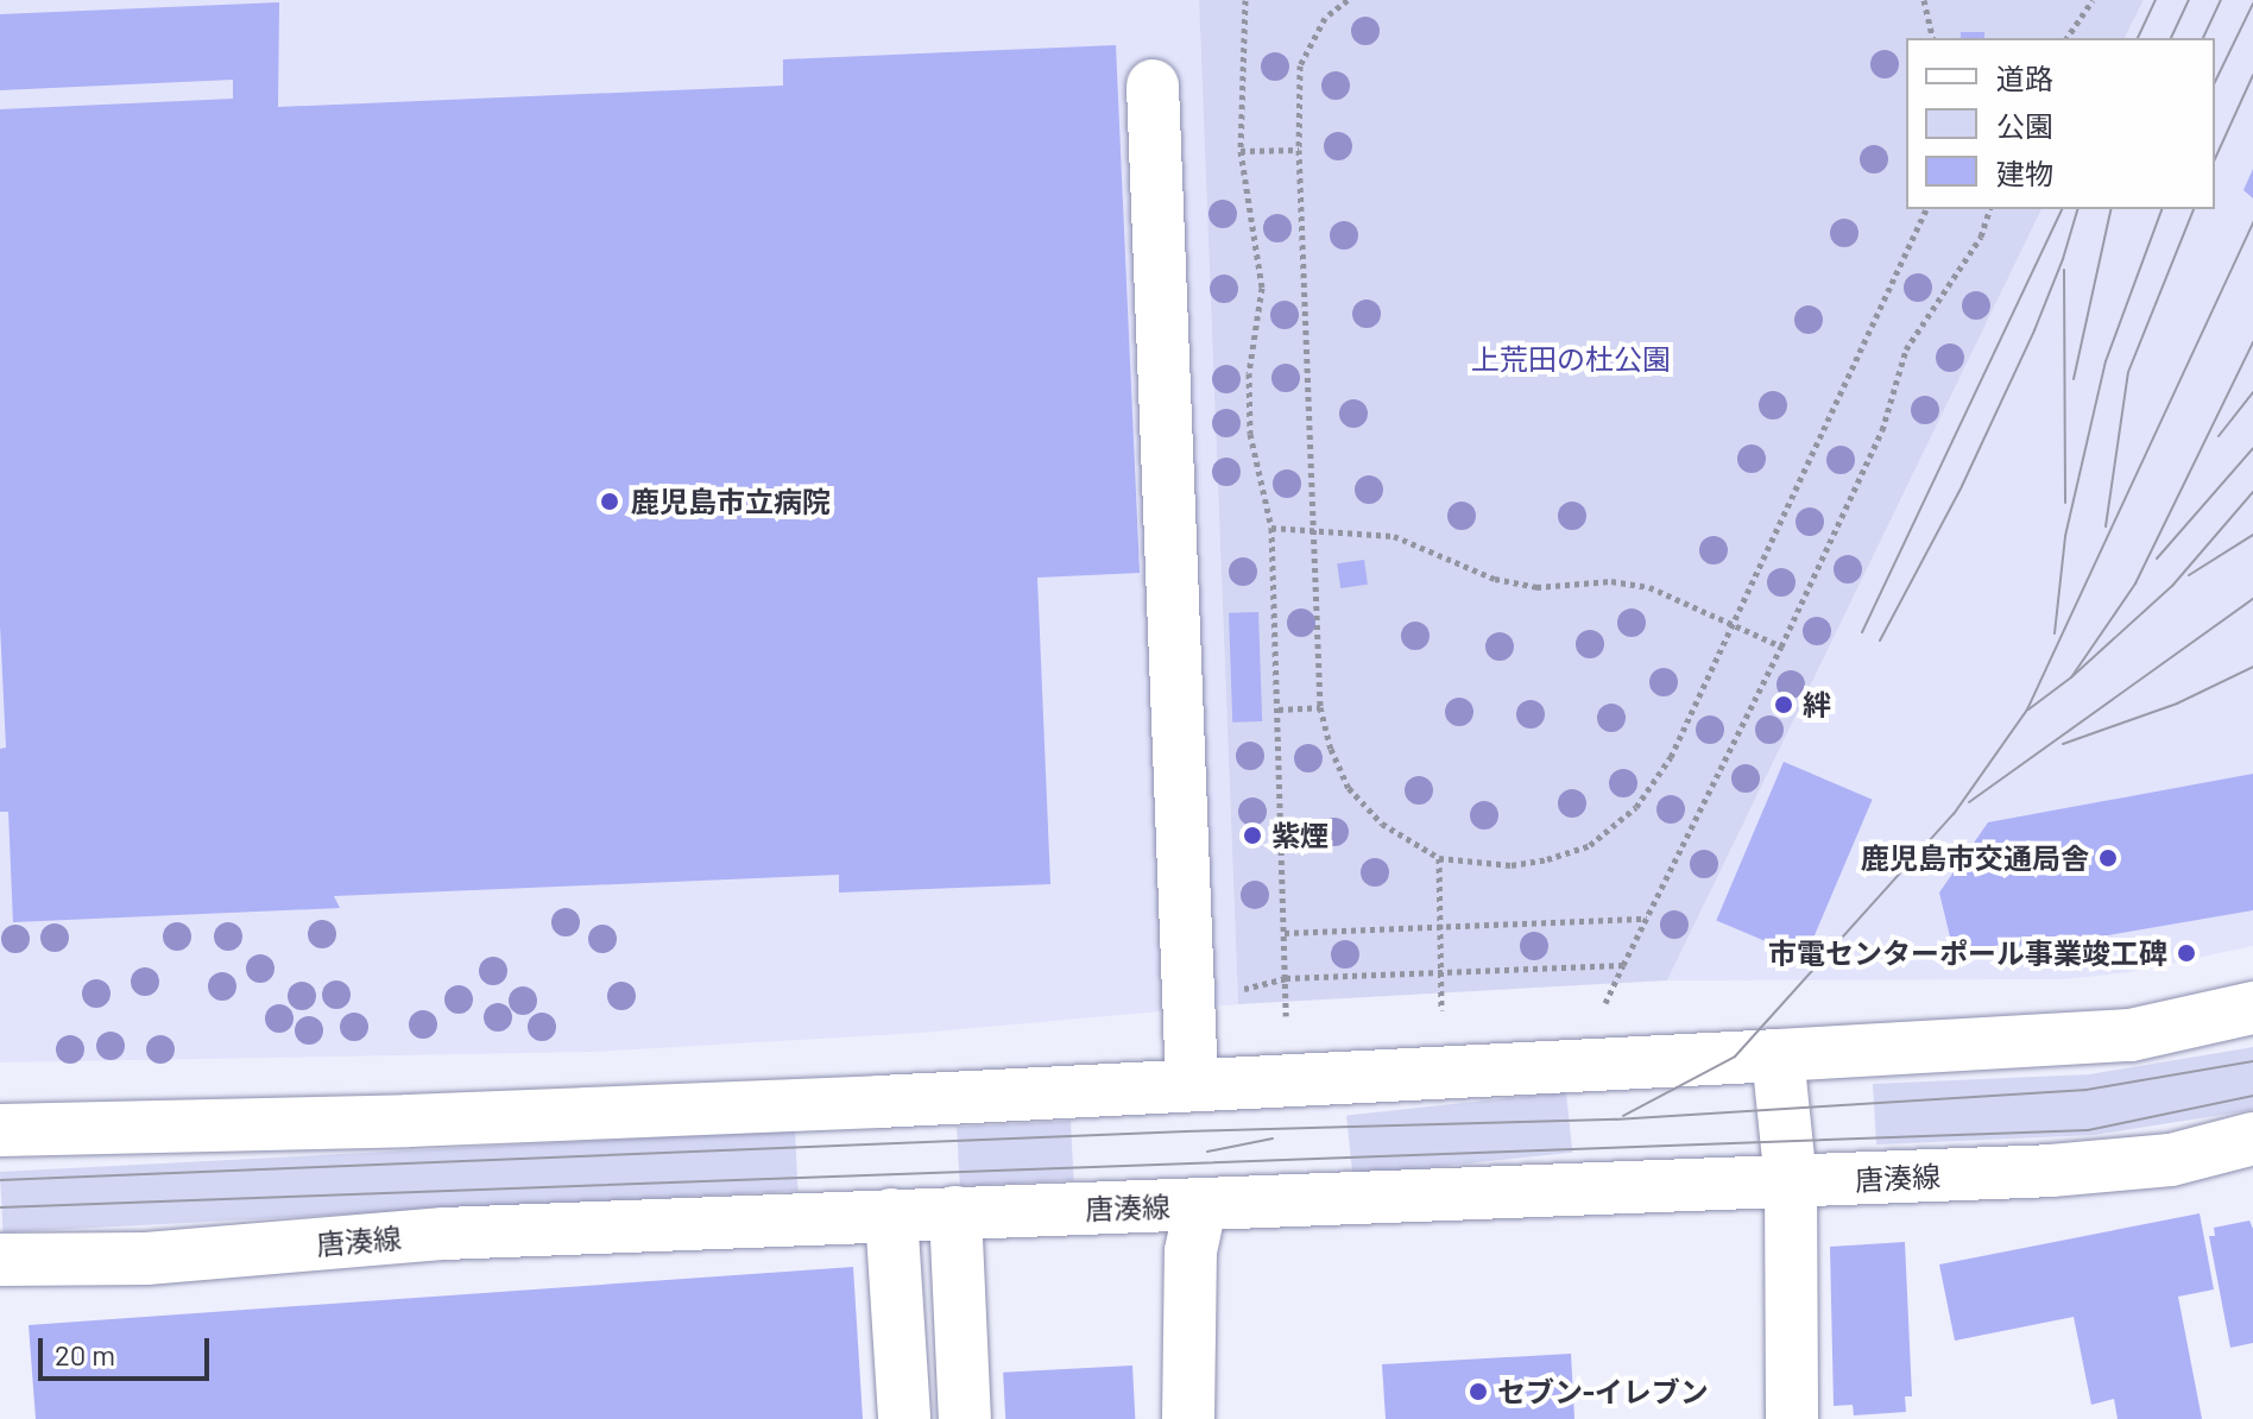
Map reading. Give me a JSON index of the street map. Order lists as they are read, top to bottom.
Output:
{
  "streets": {
    "street": ["唐湊線"]
  },
  "parks": ["上荒田の杜公園"],
  "places": [
    "鹿児島市立病院",
    "絆",
    "紫煙",
    "鹿児島市交通局舎",
    "市電センターポール事業竣工碑",
    "セブン-イレブン"
  ],
  "legend": ["道路", "公園", "建物"],
  "scale_bar": "20 m"
}
